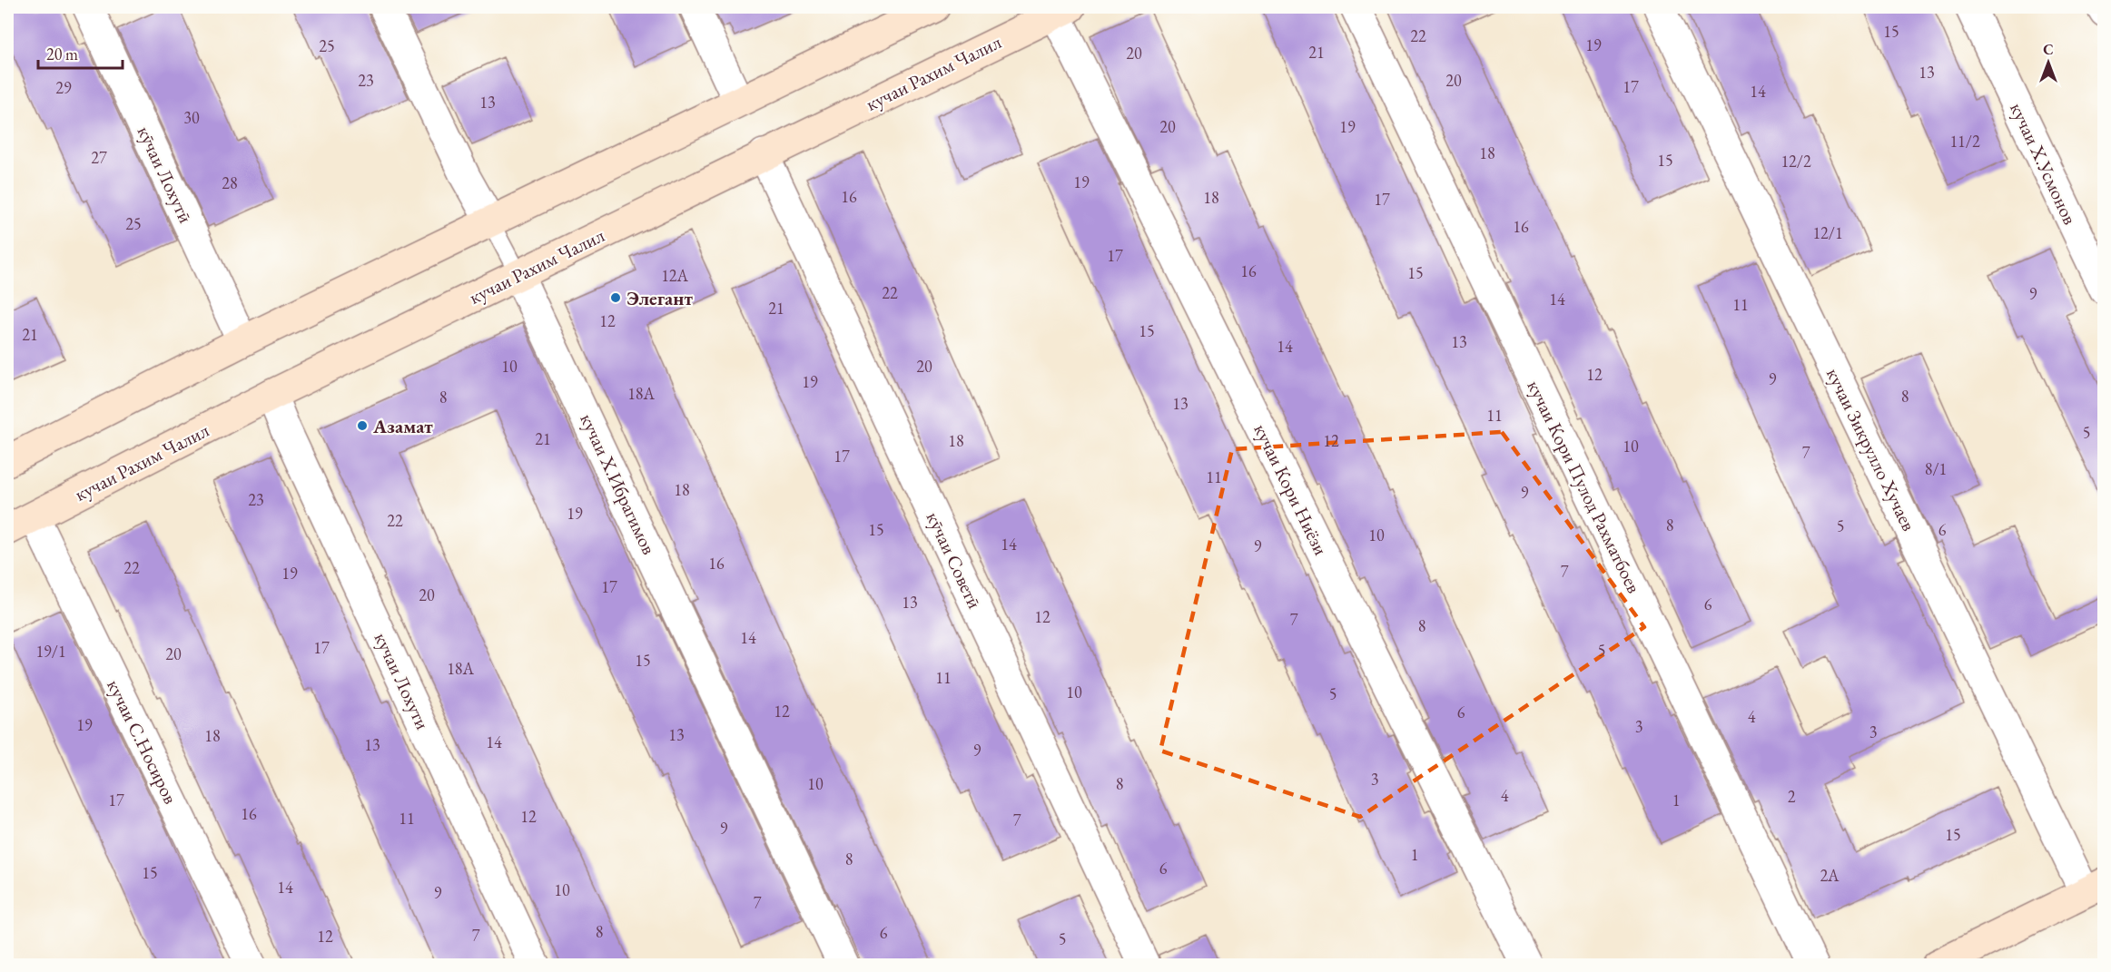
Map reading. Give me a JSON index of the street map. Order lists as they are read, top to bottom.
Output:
{
  "streets": {
    "main road": ["кучаи Рахим Чалил"],
    "street": [
      "кучаи Х.Усмонов",
      "кӯчаи Лохутӣ",
      "кучаи Зикрулло Хучаев",
      "кучаи Х.Ибрагимов",
      "кучаи Кори Пулод Рахматбоев",
      "кучаи Кори Ниёзи",
      "кӯчаи Советӣ",
      "кучаи Лохути",
      "кучаи С.Носиров"
    ]
  },
  "crossings": [
    ["кучаи Рахим Чалил", "кучаи Х.Ибрагимов"],
    ["кучаи Рахим Чалил", "кучаи Кори Ниёзи"],
    ["кучаи Рахим Чалил", "кӯчаи Советӣ"],
    ["кучаи Рахим Чалил", "кучаи Лохути"],
    ["кучаи Рахим Чалил", "кучаи С.Носиров"]
  ],
  "places": ["Элегант", "Азамат"],
  "house_numbers": [
    "15",
    "22",
    "19",
    "25",
    "21",
    "20",
    "13",
    "23",
    "20",
    "17",
    "29",
    "14",
    "13",
    "30",
    "20",
    "19",
    "11/2",
    "18",
    "27",
    "15",
    "12/2",
    "19",
    "28",
    "16",
    "18",
    "17",
    "25",
    "16",
    "12/1",
    "17",
    "16",
    "15",
    "12А",
    "22",
    "9",
    "14",
    "11",
    "21",
    "12",
    "15",
    "21",
    "13",
    "14",
    "10",
    "20",
    "12",
    "9",
    "19",
    "18А",
    "8",
    "8",
    "13",
    "11",
    "5",
    "21",
    "18",
    "12",
    "10",
    "7",
    "17",
    "8/1",
    "11",
    "18",
    "9",
    "23",
    "19",
    "22",
    "8",
    "5",
    "15",
    "6",
    "10",
    "14",
    "9",
    "16",
    "22",
    "7",
    "19",
    "17",
    "20",
    "13",
    "6",
    "12",
    "7",
    "8",
    "14",
    "17",
    "5",
    "19/1",
    "20",
    "15",
    "18А",
    "11",
    "10",
    "5",
    "12",
    "6",
    "4",
    "19",
    "3",
    "3",
    "13",
    "18",
    "14",
    "13",
    "9",
    "3",
    "10",
    "8",
    "4",
    "2",
    "17",
    "1",
    "16",
    "12",
    "11",
    "7",
    "9",
    "15",
    "1",
    "8",
    "6",
    "15",
    "2А",
    "14",
    "10",
    "9",
    "7",
    "8",
    "6",
    "7",
    "12",
    "5"
  ],
  "scale_bar": "20 m",
  "north": "top"
}
